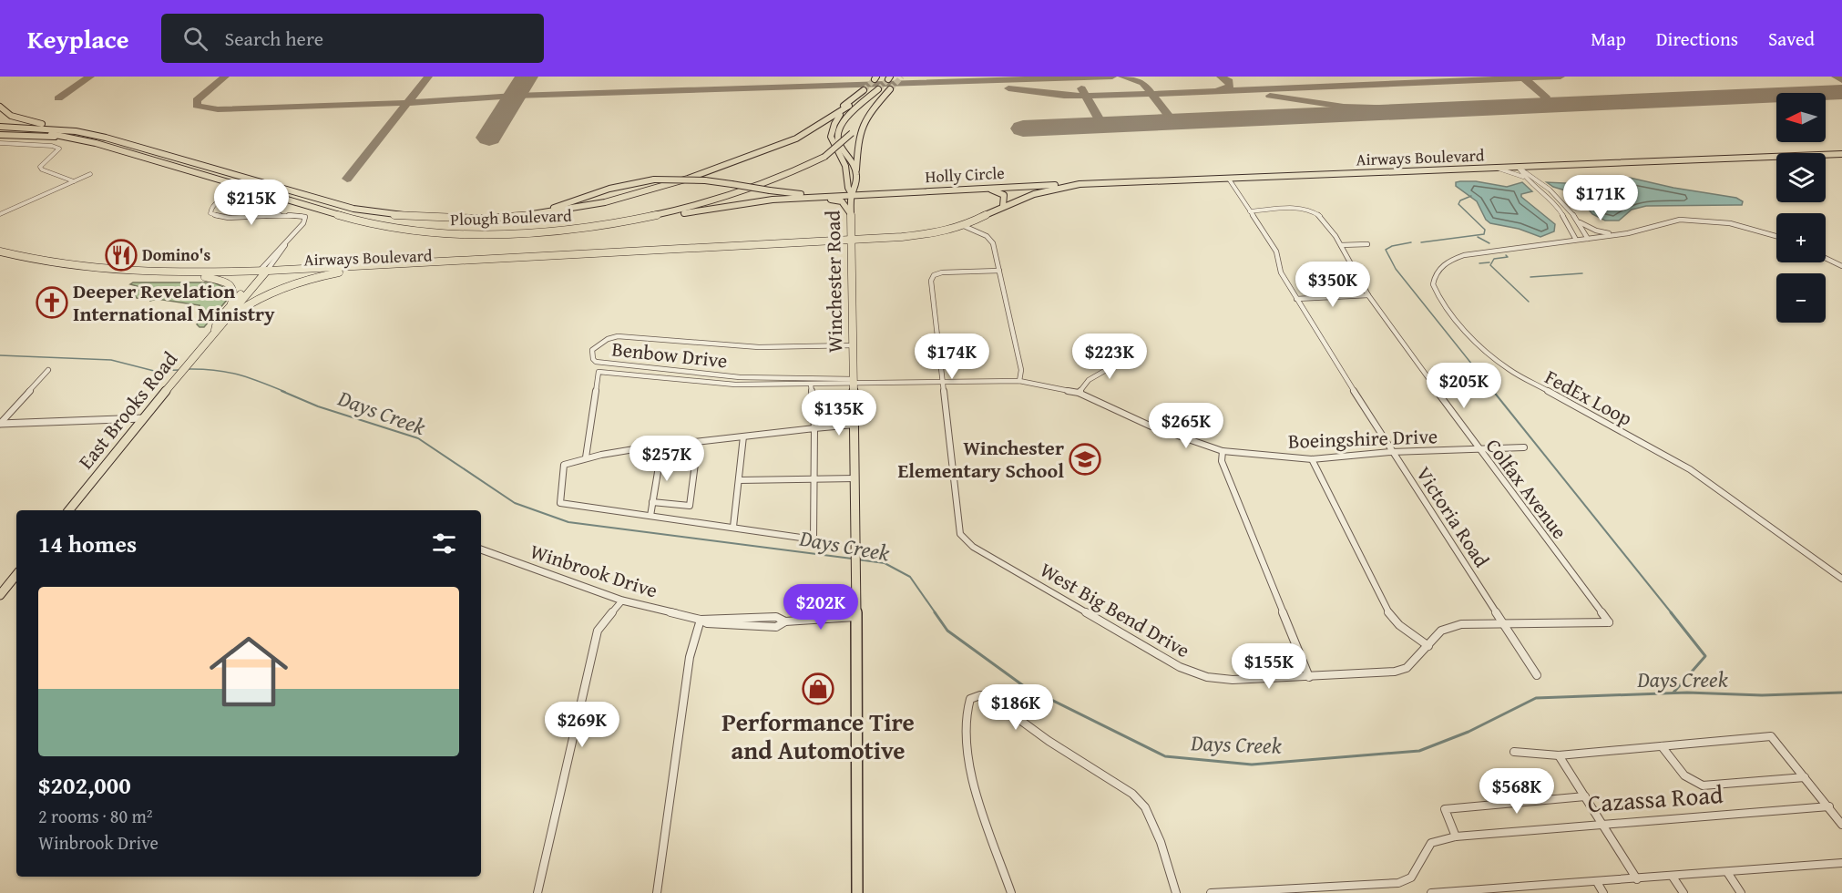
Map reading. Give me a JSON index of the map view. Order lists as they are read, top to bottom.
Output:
{
  "streets": {
    "main road": [
      "Airways Boulevard",
      "Holly Circle",
      "Plough Boulevard",
      "Winchester Road",
      "East Brooks Road"
    ],
    "street": [
      "Benbow Drive",
      "FedEx Loop",
      "Boeingshire Drive",
      "Colfax Avenue",
      "Victoria Road",
      "Winbrook Drive",
      "West Big Bend Drive",
      "Cazassa Road"
    ]
  },
  "crossings": [
    ["Airways Boulevard", "Holly Circle"],
    ["Airways Boulevard", "Winchester Road"],
    ["Airways Boulevard", "East Brooks Road"],
    ["Airways Boulevard", "Victoria Road"],
    ["Holly Circle", "Winchester Road"],
    ["Winchester Road", "Benbow Drive"],
    ["Winchester Road", "Boeingshire Drive"],
    ["Winchester Road", "Winbrook Drive"],
    ["Benbow Drive", "Boeingshire Drive"],
    ["Boeingshire Drive", "Colfax Avenue"],
    ["Boeingshire Drive", "Victoria Road"],
    ["Boeingshire Drive", "West Big Bend Drive"],
    ["Colfax Avenue", "Victoria Road"],
    ["Colfax Avenue", "West Big Bend Drive"],
    ["Victoria Road", "West Big Bend Drive"]
  ],
  "water": ["Days Creek"],
  "places": {
    "restaurant": ["Domino's"],
    "church": ["Deeper Revelation International Ministry"],
    "school or university": ["Winchester Elementary School"],
    "shop": ["Performance Tire and Automotive"]
  },
  "north": "left",
  "page": {
    "header": "Keyplace",
    "search": "Search here",
    "nav": ["Map", "Directions", "Saved"],
    "map_buttons": ["+", "−"],
    "price": [
      "$171K",
      "$215K",
      "$350K",
      "$174K",
      "$223K",
      "$205K",
      "$135K",
      "$265K",
      "$257K",
      "$202K",
      "$155K",
      "$186K",
      "$269K",
      "$568K"
    ],
    "heading": "14 homes",
    "list": [
      {
        "name": "$202,000",
        "note": "2 rooms · 80 m² · Winbrook Drive"
      }
    ]
  }
}
